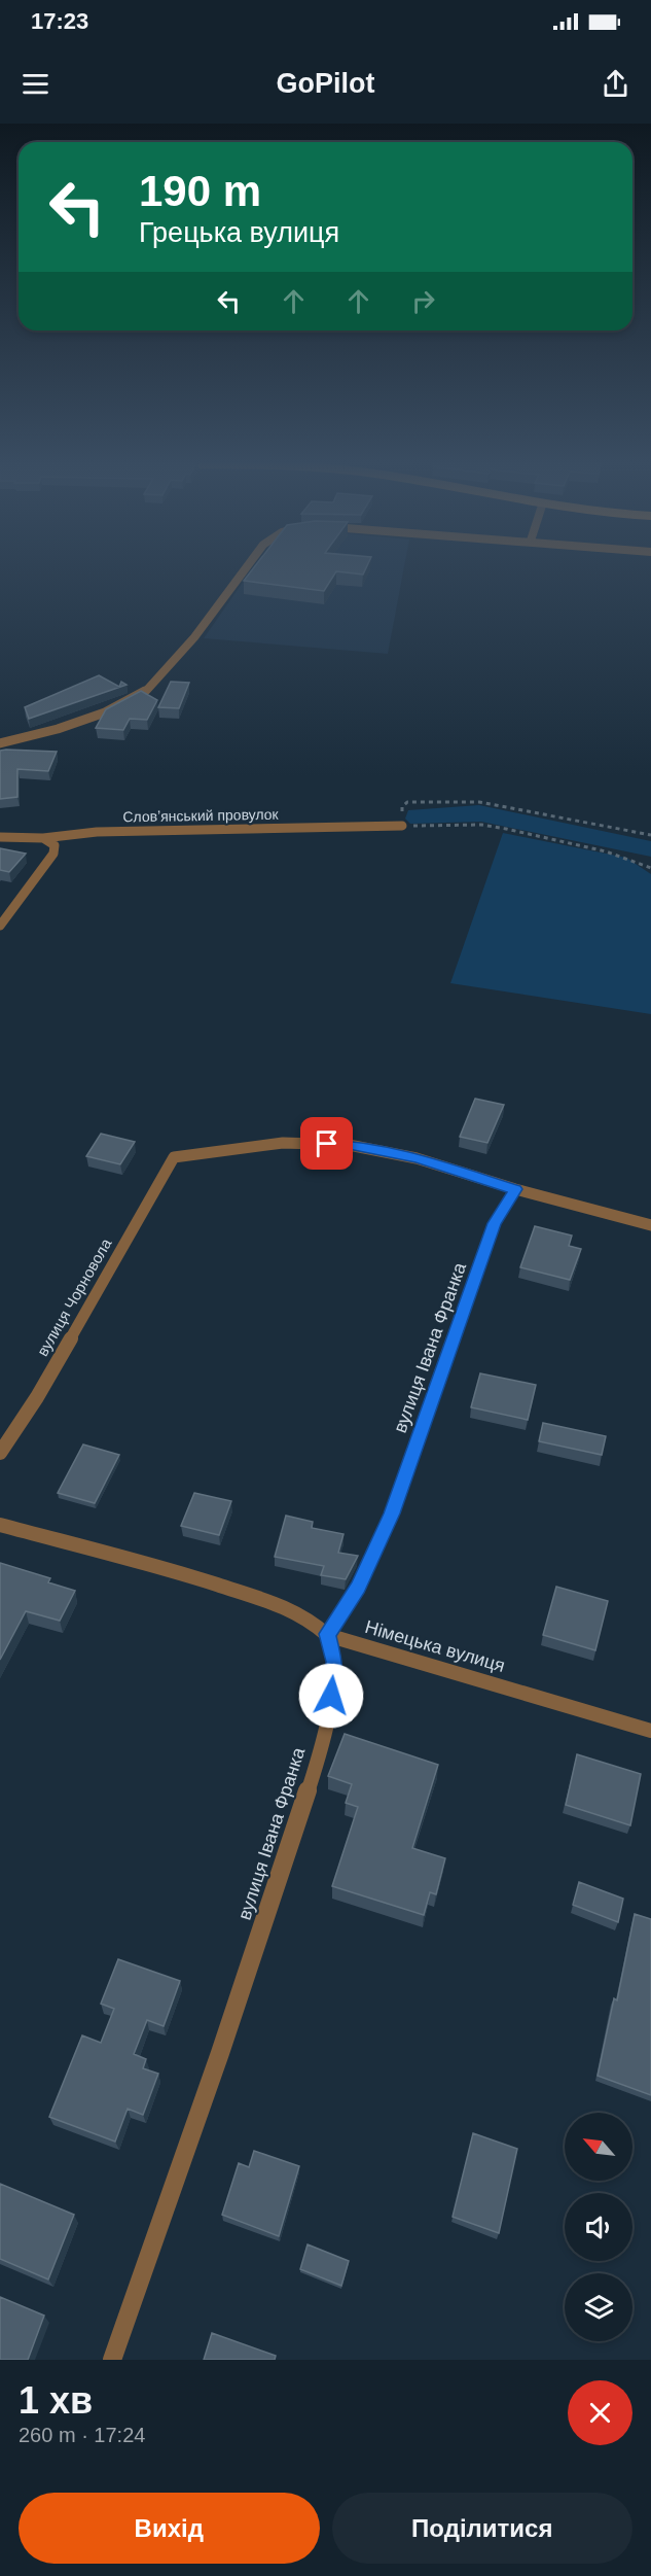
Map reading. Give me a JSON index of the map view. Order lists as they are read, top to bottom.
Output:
{
  "streets": {
    "street": [
      "Словʼянський провулок",
      "вулиця Чорновола",
      "вулиця Івана Франка",
      "Німецька вулиця"
    ]
  },
  "crossings": [
    ["вулиця Чорновола", "вулиця Івана Франка"],
    ["вулиця Івана Франка", "Німецька вулиця"]
  ],
  "north": "top left",
  "page": {
    "status": "17:23",
    "header": "GoPilot",
    "turn": ["190 m", "Грецька вулиця"],
    "heading": ["1 хв", "260 m · 17:24"],
    "buttons": ["Вихід", "Поділитися"]
  }
}
